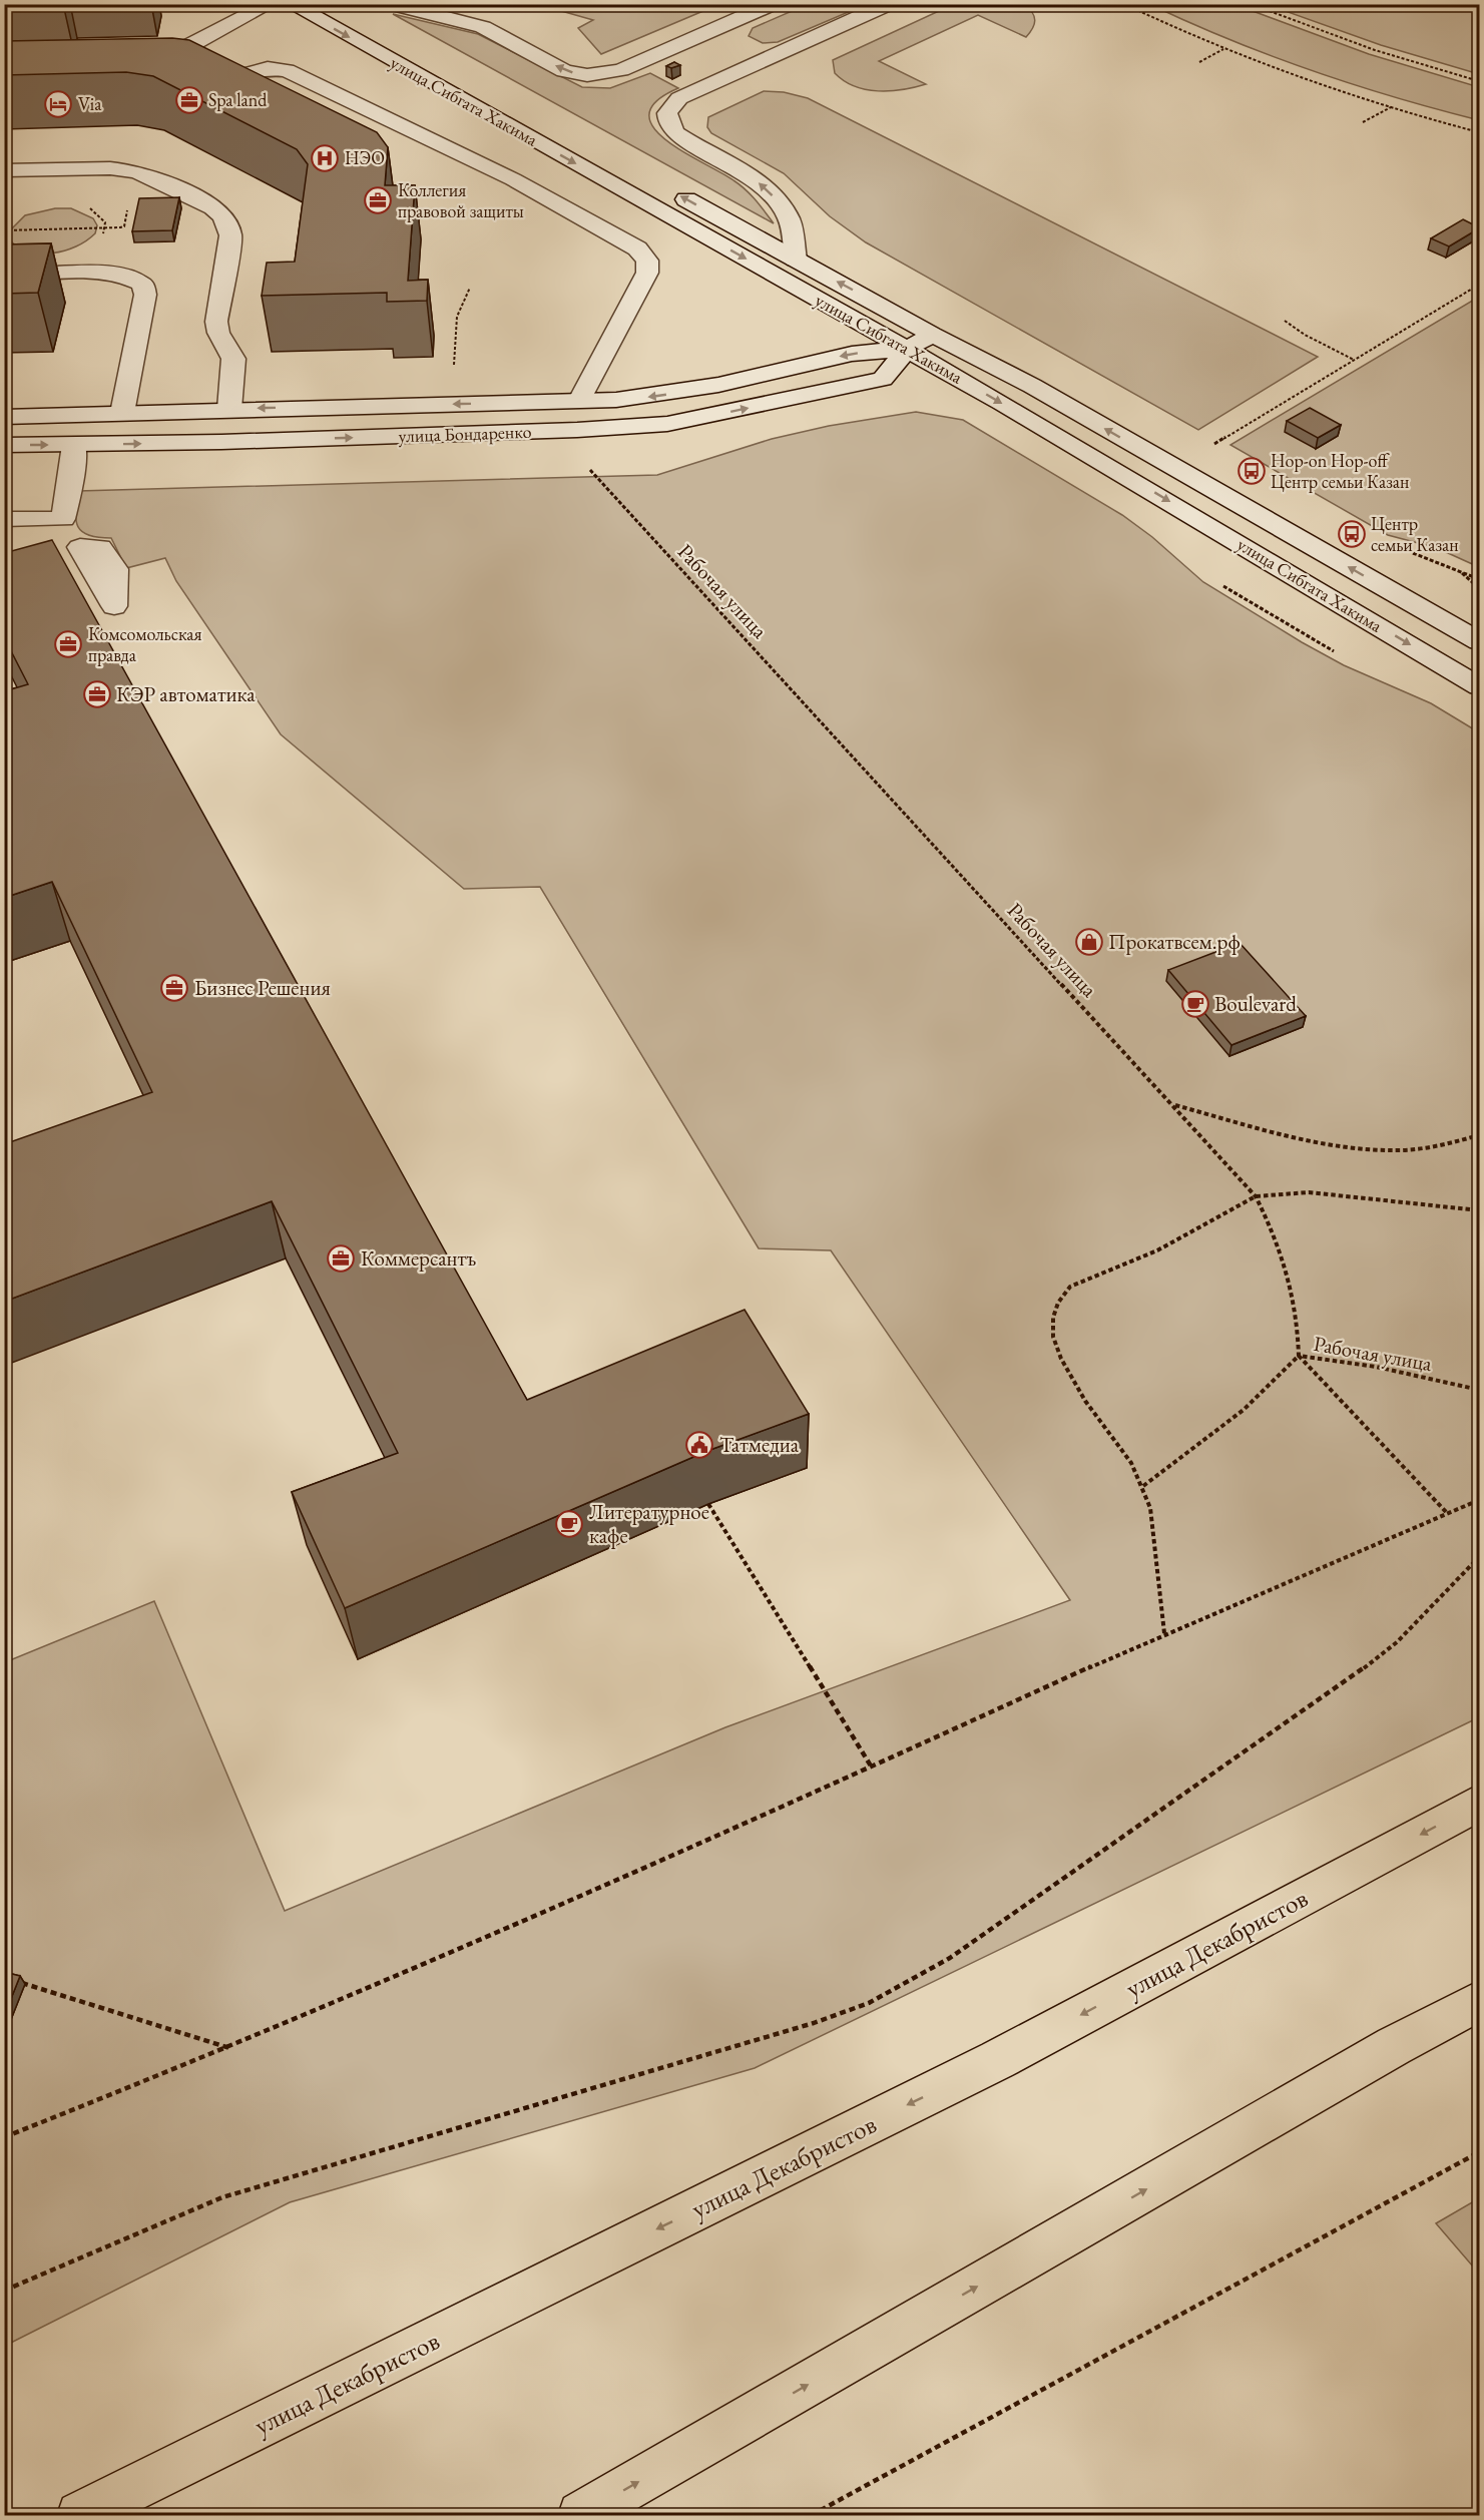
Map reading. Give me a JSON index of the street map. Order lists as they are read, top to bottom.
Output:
{
  "streets": {
    "main road": ["улица Сибгата Хакима", "улица Бондаренко", "улица Декабристов"],
    "path": ["Рабочая улица"]
  },
  "crossings": [
    ["улица Сибгата Хакима", "улица Бондаренко"]
  ],
  "places": {
    "office": [
      "Spa land",
      "Коллегия правовой защиты",
      "Комсомольская правда",
      "КЭР автоматика",
      "Бизнес Решения",
      "Коммерсантъ"
    ],
    "hotel": ["Via"],
    "hospital": ["НЭО"],
    "bus stop": ["Hop-on Hop-off Центр семьи Казан", "Центр семьи Казан"],
    "shop": ["Прокатвсем.рф"],
    "cafe": ["Boulevard", "Литературное кафе"],
    "public building": ["Татмедиа"]
  }
}
